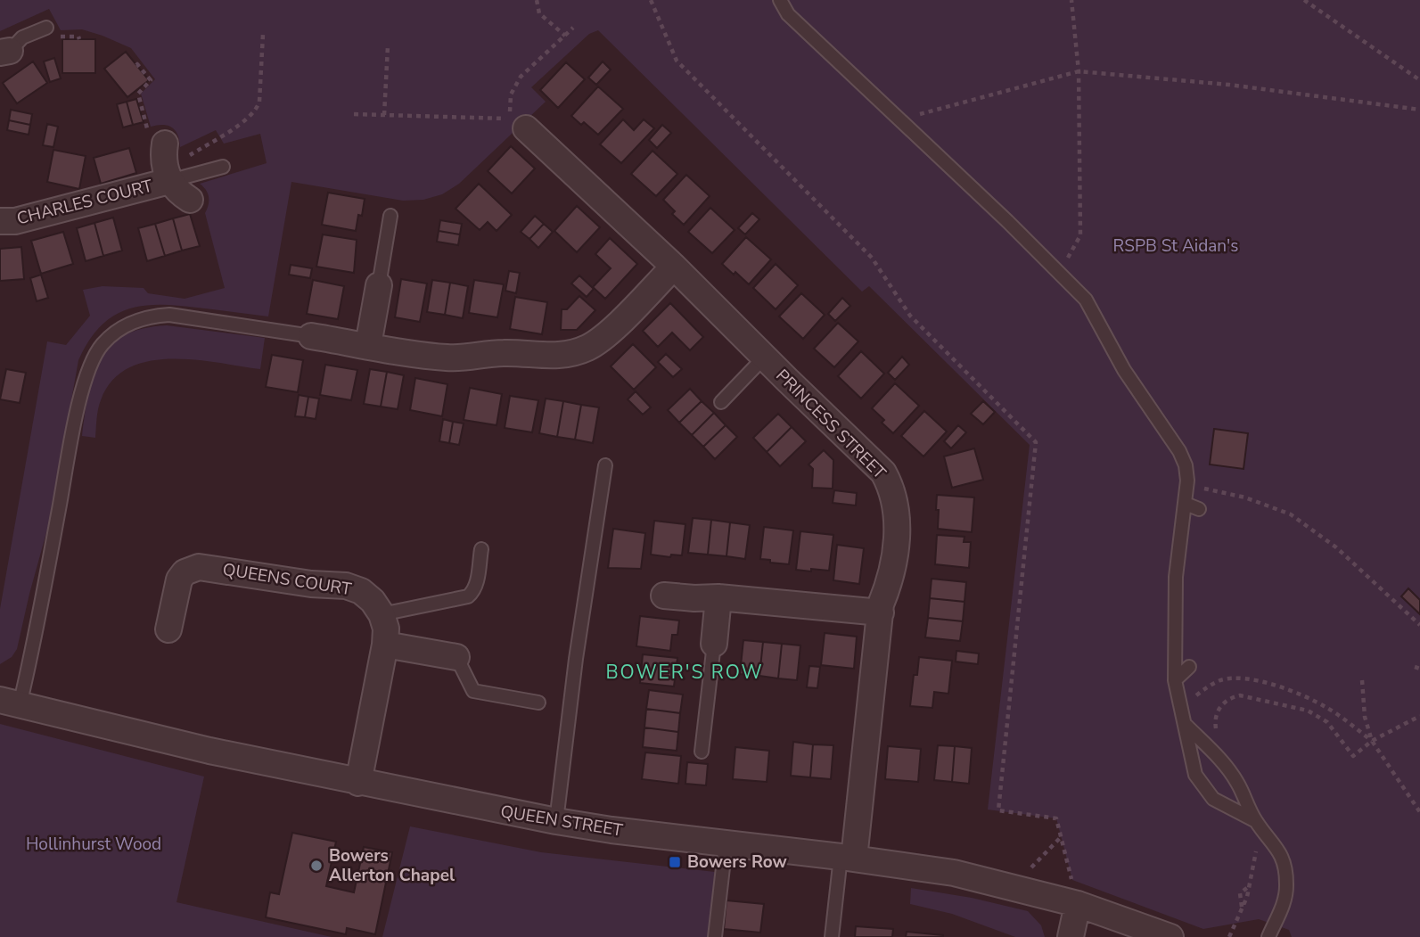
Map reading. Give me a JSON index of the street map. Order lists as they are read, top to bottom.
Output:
{
  "streets": {
    "street": [
      "CHARLES COURT",
      "PRINCESS STREET",
      "QUEENS COURT",
      "QUEEN STREET"
    ]
  },
  "crossings": [
    ["PRINCESS STREET", "QUEEN STREET"]
  ],
  "districts": ["BOWER'S ROW"],
  "parks": ["RSPB St Aidan's", "Hollinhurst Wood"],
  "places": {
    "transit": ["Bowers Row"],
    "other": ["Bowers Allerton Chapel"]
  }
}
